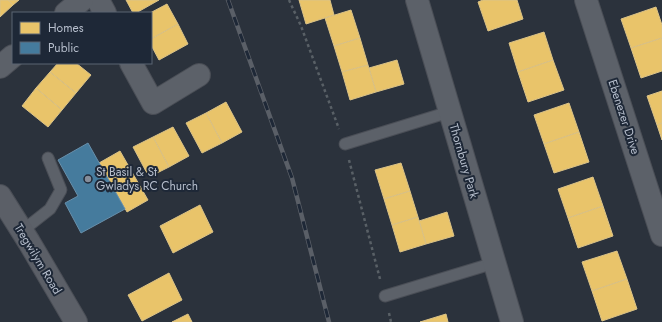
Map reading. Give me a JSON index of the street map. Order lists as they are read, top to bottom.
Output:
{
  "streets": {
    "street": ["Ebenezer Drive", "Thornbury Park", "Tregwilym Road"]
  },
  "places": ["St Basil & St Gwladys RC Church"],
  "legend": ["Homes", "Public"]
}
